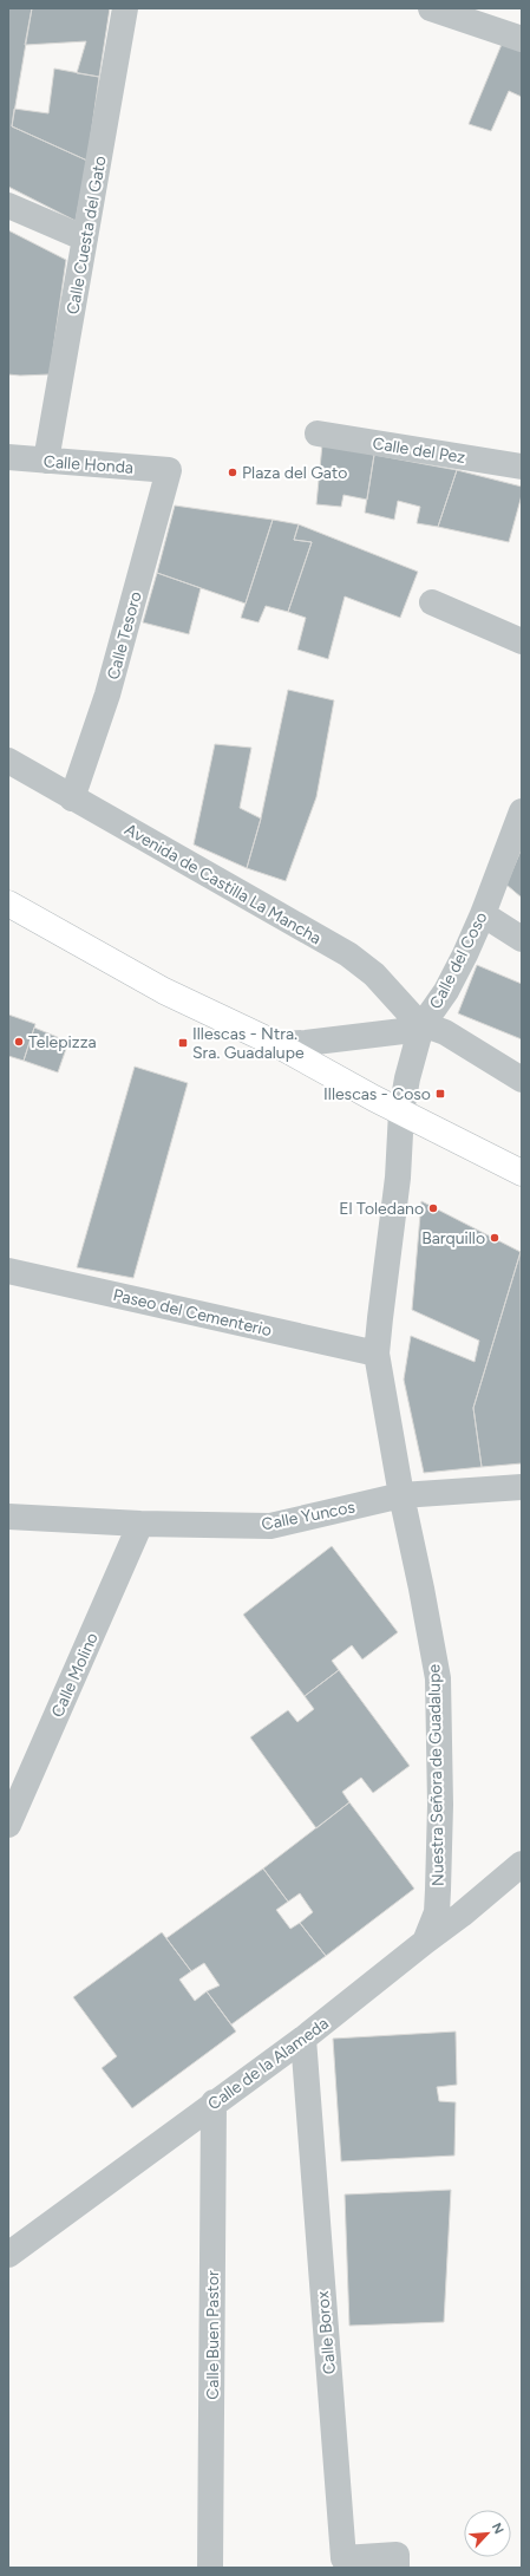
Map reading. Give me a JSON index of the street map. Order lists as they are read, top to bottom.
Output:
{
  "streets": {
    "street": [
      "Calle Cuesta del Gato",
      "Calle del Pez",
      "Calle Honda",
      "Calle Tesoro",
      "Avenida de Castilla La Mancha",
      "Calle del Coso",
      "Paseo del Cementerio",
      "Calle Yuncos",
      "Calle Molino",
      "Nuestra Señora de Guadalupe",
      "Calle de la Alameda",
      "Calle Borox",
      "Calle Buen Pastor"
    ]
  },
  "crossings": [
    ["Calle Cuesta del Gato", "Calle Honda"],
    ["Calle Honda", "Calle Tesoro"],
    ["Calle Tesoro", "Avenida de Castilla La Mancha"],
    ["Avenida de Castilla La Mancha", "Calle del Coso"],
    ["Paseo del Cementerio", "Nuestra Señora de Guadalupe"],
    ["Calle Yuncos", "Calle Molino"],
    ["Calle Yuncos", "Nuestra Señora de Guadalupe"],
    ["Nuestra Señora de Guadalupe", "Calle de la Alameda"],
    ["Calle de la Alameda", "Calle Borox"],
    ["Calle de la Alameda", "Calle Buen Pastor"]
  ],
  "places": {
    "other": [
      "Plaza del Gato",
      "Telepizza",
      "El Toledano",
      "Barquillo"
    ],
    "transit": ["Illescas - Ntra. Sra. Guadalupe", "Illescas - Coso"]
  },
  "north": "top right"
}
